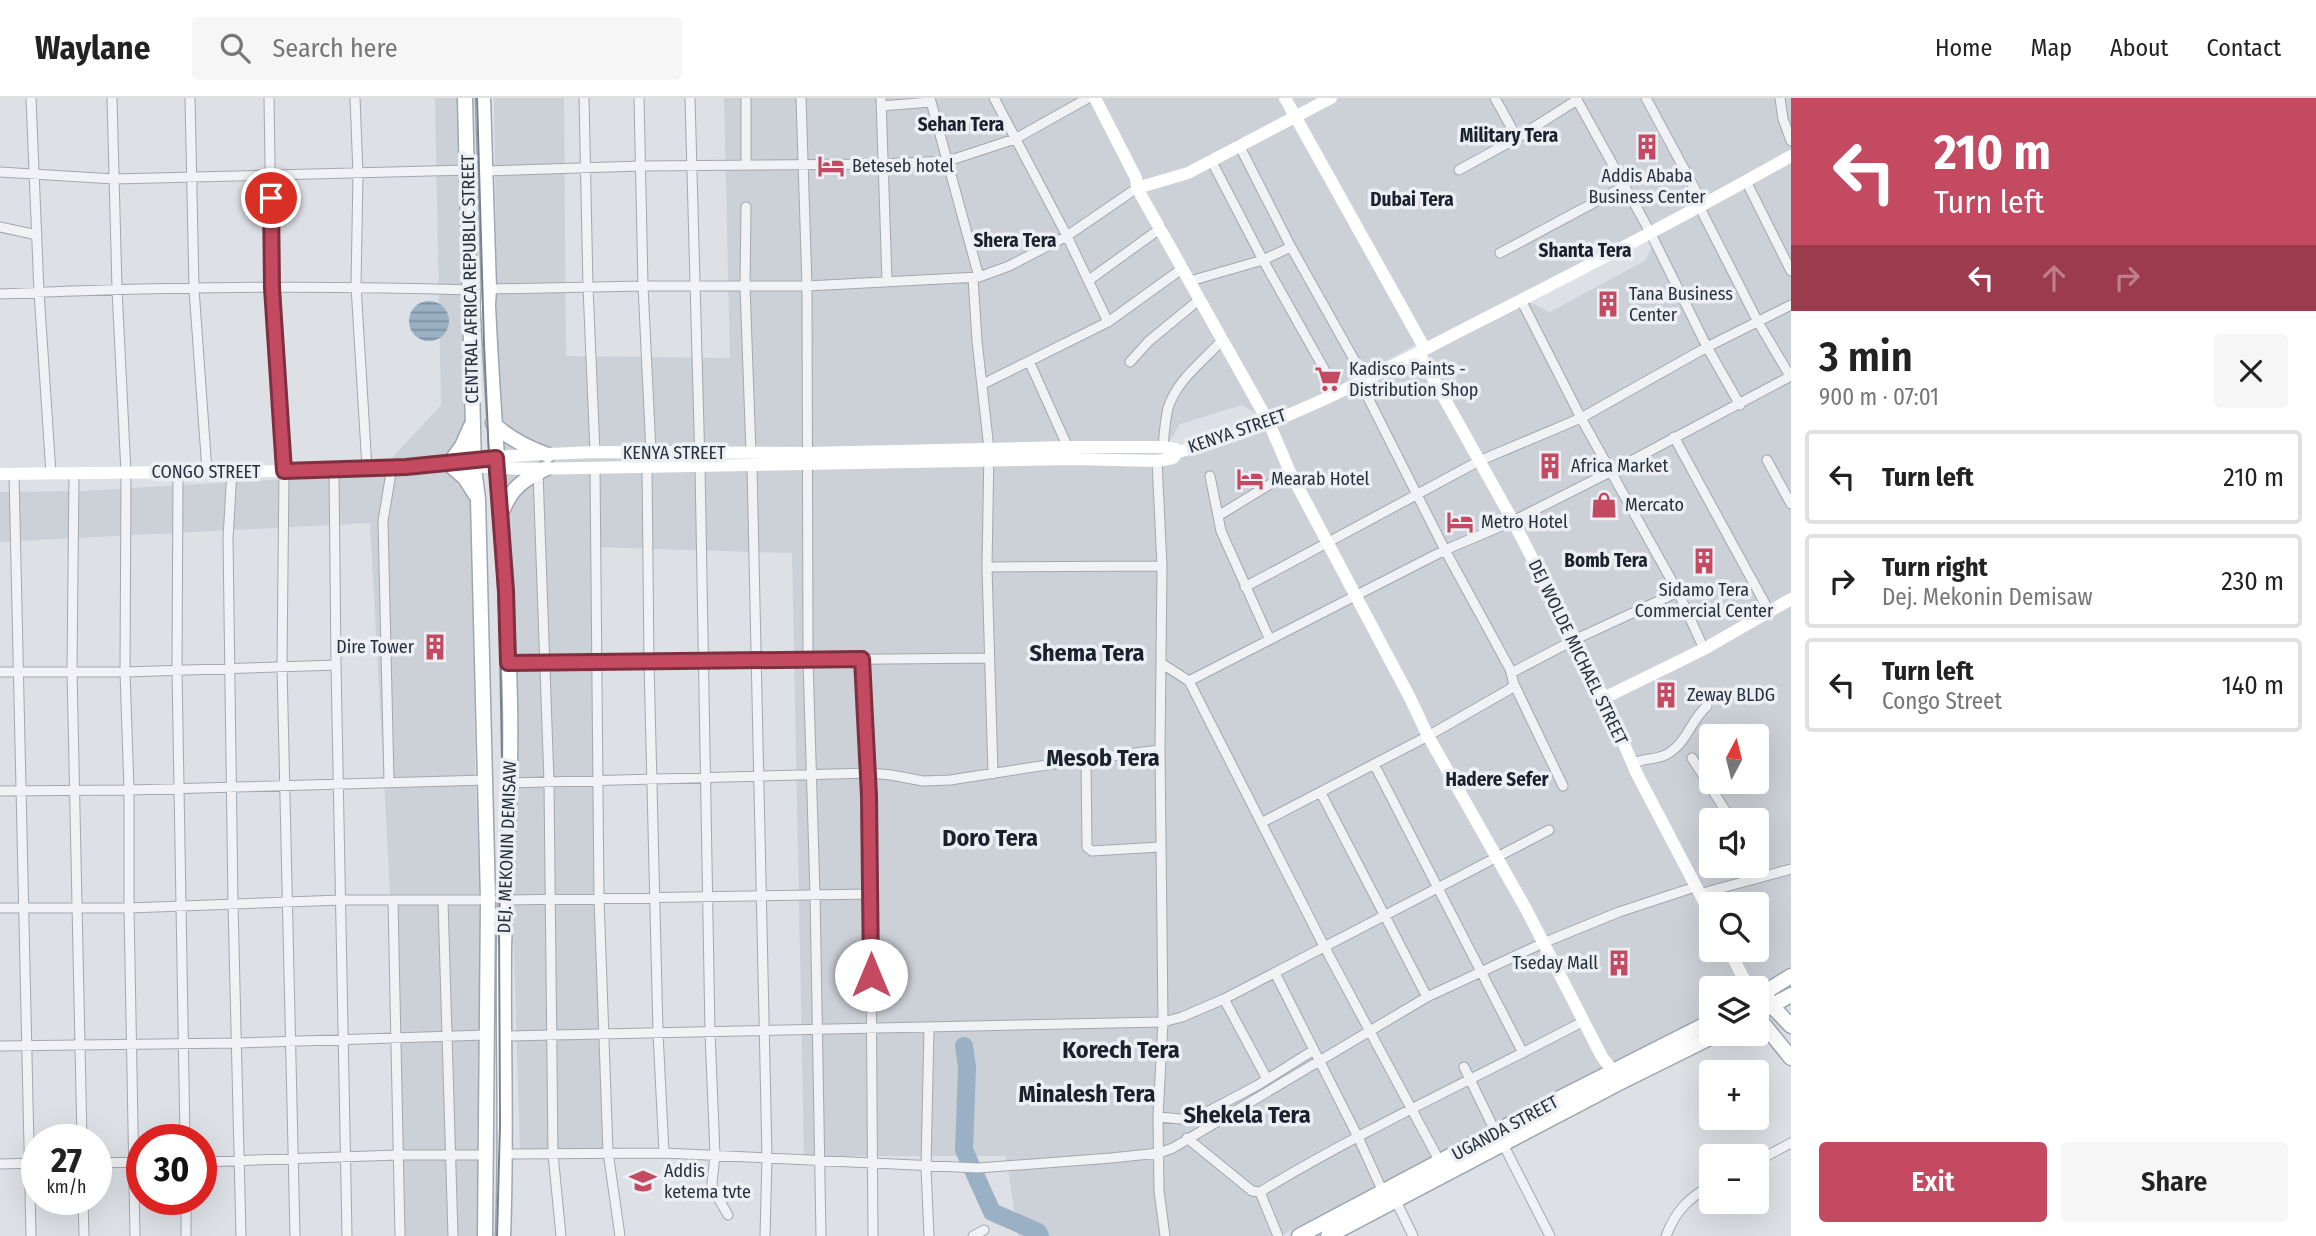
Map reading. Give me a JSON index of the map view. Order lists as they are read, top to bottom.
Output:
{
  "streets": {
    "main road": ["CENTRAL AFRICA REPUBLIC STREET", "DEJ. MEKONIN DEMISAW", "UGANDA STREET"],
    "street": ["KENYA STREET", "CONGO STREET", "DEJ WOLDE MICHAEL STREET"]
  },
  "crossings": [
    ["CENTRAL AFRICA REPUBLIC STREET", "CONGO STREET"],
    ["CENTRAL AFRICA REPUBLIC STREET", "DEJ. MEKONIN DEMISAW"],
    ["KENYA STREET", "CONGO STREET"],
    ["KENYA STREET", "DEJ WOLDE MICHAEL STREET"],
    ["CONGO STREET", "DEJ. MEKONIN DEMISAW"]
  ],
  "districts": [
    "Sehan Tera",
    "Military Tera",
    "Dubai Tera",
    "Shera Tera",
    "Shanta Tera",
    "Bomb Tera",
    "Shema Tera",
    "Mesob Tera",
    "Hadere Sefer",
    "Doro Tera",
    "Korech Tera",
    "Minalesh Tera",
    "Shekela Tera"
  ],
  "places": {
    "building": [
      "Addis Ababa Business Center",
      "Tana Business Center",
      "Africa Market",
      "Sidamo Tera Commercial Center",
      "Dire Tower",
      "Zeway BLDG",
      "Tseday Mall"
    ],
    "hotel": ["Beteseb hotel", "Mearab Hotel", "Metro Hotel"],
    "supermarket": ["Kadisco Paints - Distribution Shop"],
    "shop": ["Mercato"],
    "school or university": ["Addis ketema tvte"]
  },
  "north": "top",
  "page": {
    "header": "Waylane",
    "search": "Search here",
    "nav": [
      "Home",
      "Map",
      "About",
      "Contact"
    ],
    "turn": ["210 m", "Turn left"],
    "heading": ["3 min", "900 m · 07:01"],
    "list": [
      {
        "name": "Turn left",
        "value": "210 m"
      },
      {
        "name": "Turn right",
        "note": "Dej. Mekonin Demisaw",
        "value": "230 m"
      },
      {
        "name": "Turn left",
        "note": "Congo Street",
        "value": "140 m"
      }
    ],
    "map_buttons": ["+", "−"],
    "speed": "27 km/h",
    "limit": "30",
    "buttons": ["Exit", "Share"]
  }
}
